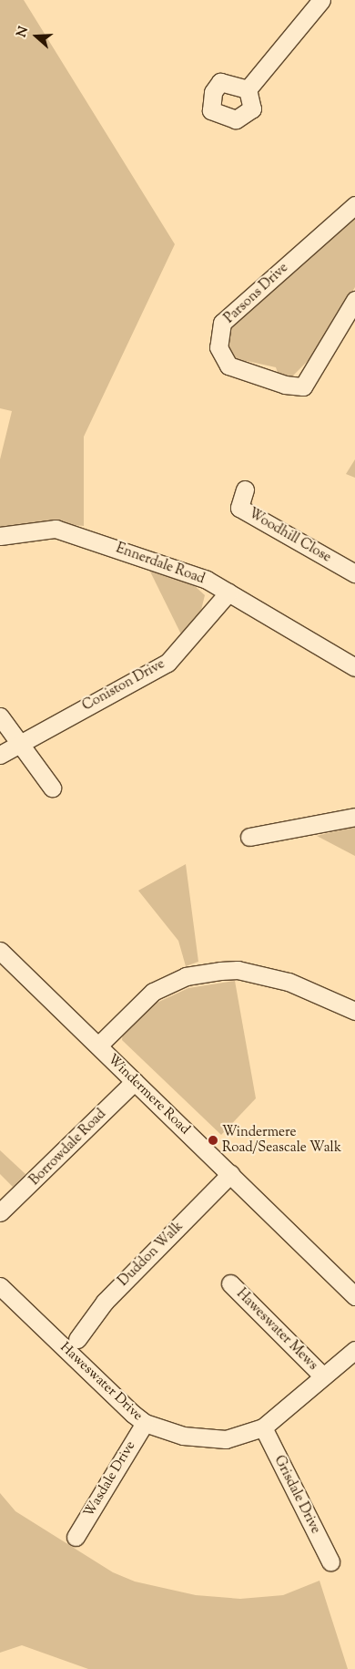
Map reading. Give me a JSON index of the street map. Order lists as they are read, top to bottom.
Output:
{
  "streets": {
    "street": [
      "Parsons Drive",
      "Woodhill Close",
      "Ennerdale Road",
      "Coniston Drive",
      "Windermere Road",
      "Borrowdale Road",
      "Duddon Walk",
      "Haweswater Mews",
      "Haweswater Drive",
      "Wasdale Drive",
      "Grisdale Drive"
    ]
  },
  "crossings": [
    ["Ennerdale Road", "Coniston Drive"],
    ["Windermere Road", "Borrowdale Road"],
    ["Windermere Road", "Duddon Walk"],
    ["Haweswater Mews", "Haweswater Drive"],
    ["Haweswater Drive", "Wasdale Drive"],
    ["Haweswater Drive", "Grisdale Drive"]
  ],
  "places": ["Windermere Road/Seascale Walk"],
  "north": "left"
}
